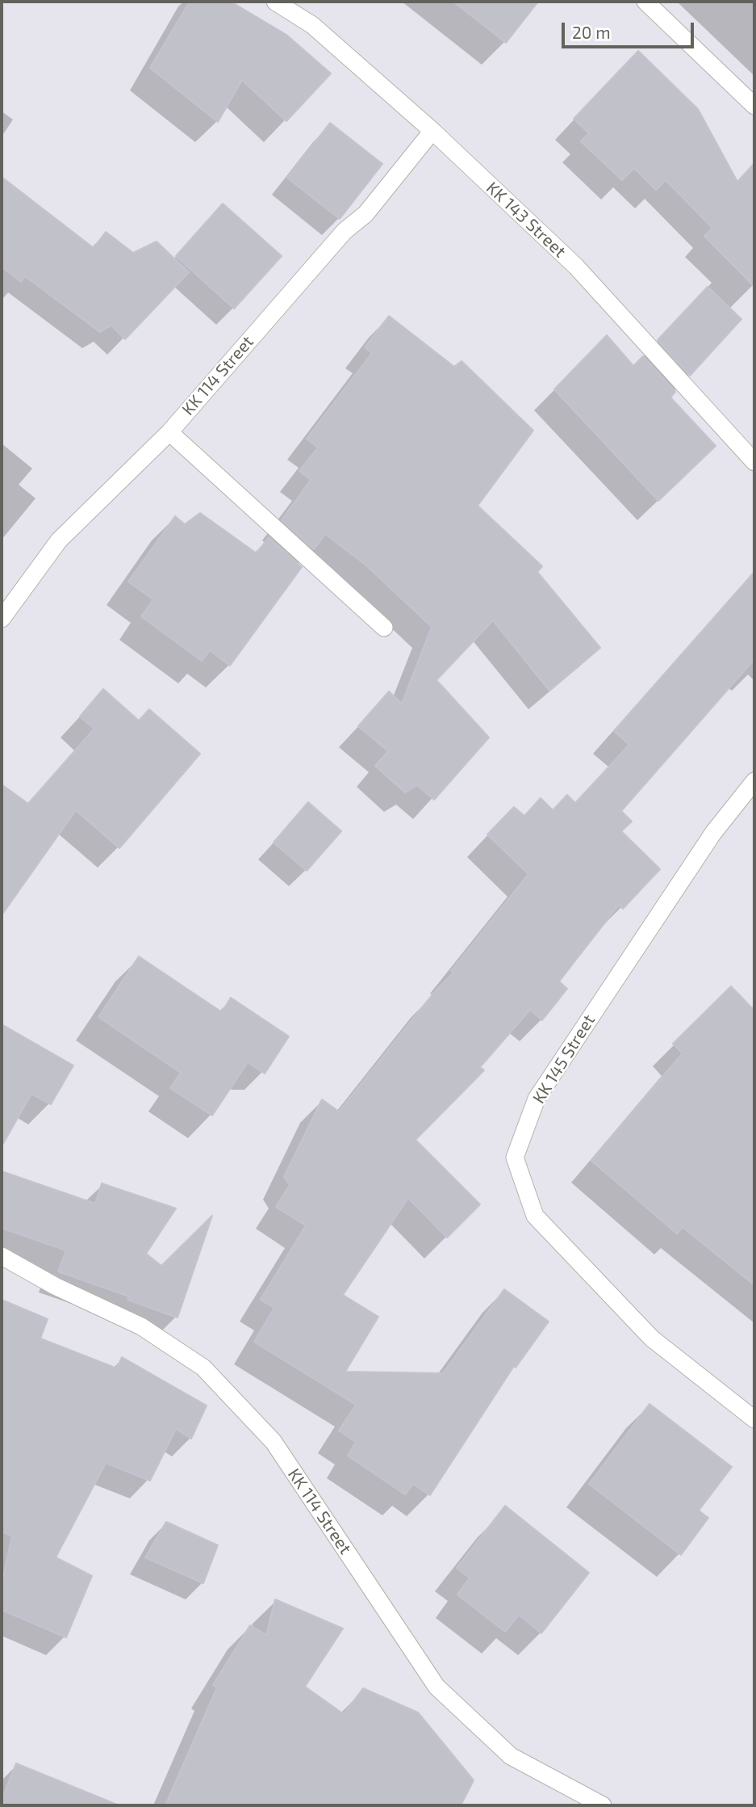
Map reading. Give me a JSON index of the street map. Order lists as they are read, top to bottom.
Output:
{
  "streets": {
    "street": ["KK 143 Street", "KK 114 Street", "KK 145 Street"]
  },
  "crossings": [
    ["KK 143 Street", "KK 114 Street"]
  ],
  "scale_bar": "20 m"
}
